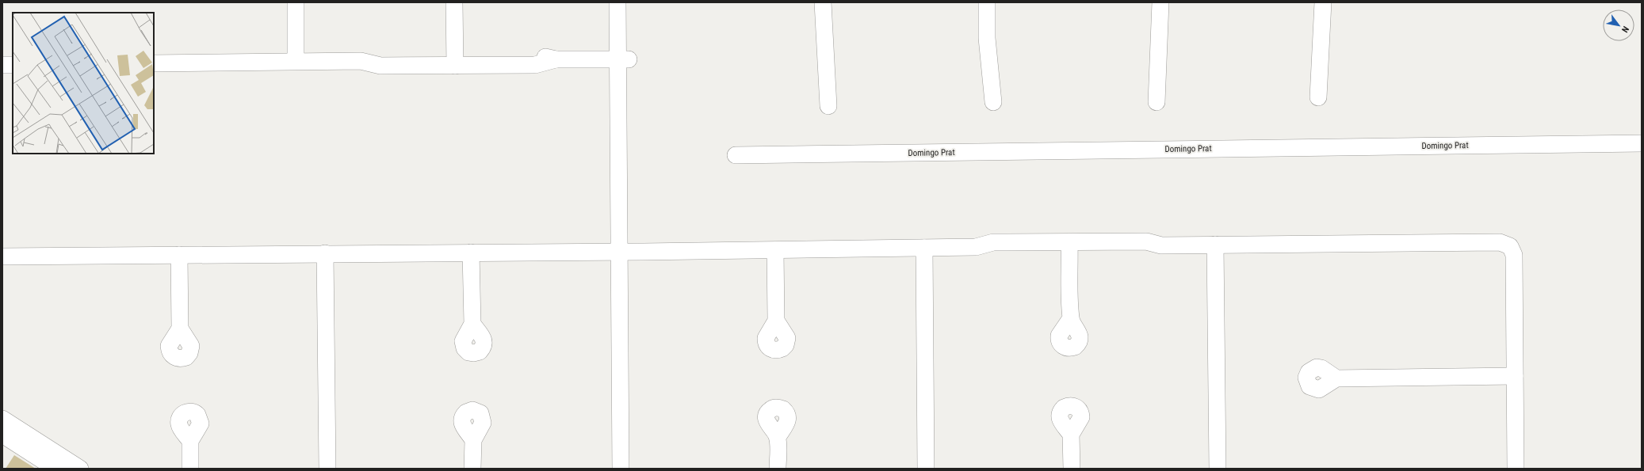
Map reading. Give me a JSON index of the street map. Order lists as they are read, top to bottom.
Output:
{
  "streets": {
    "street": ["Domingo Prat"]
  },
  "north": "bottom right"
}
